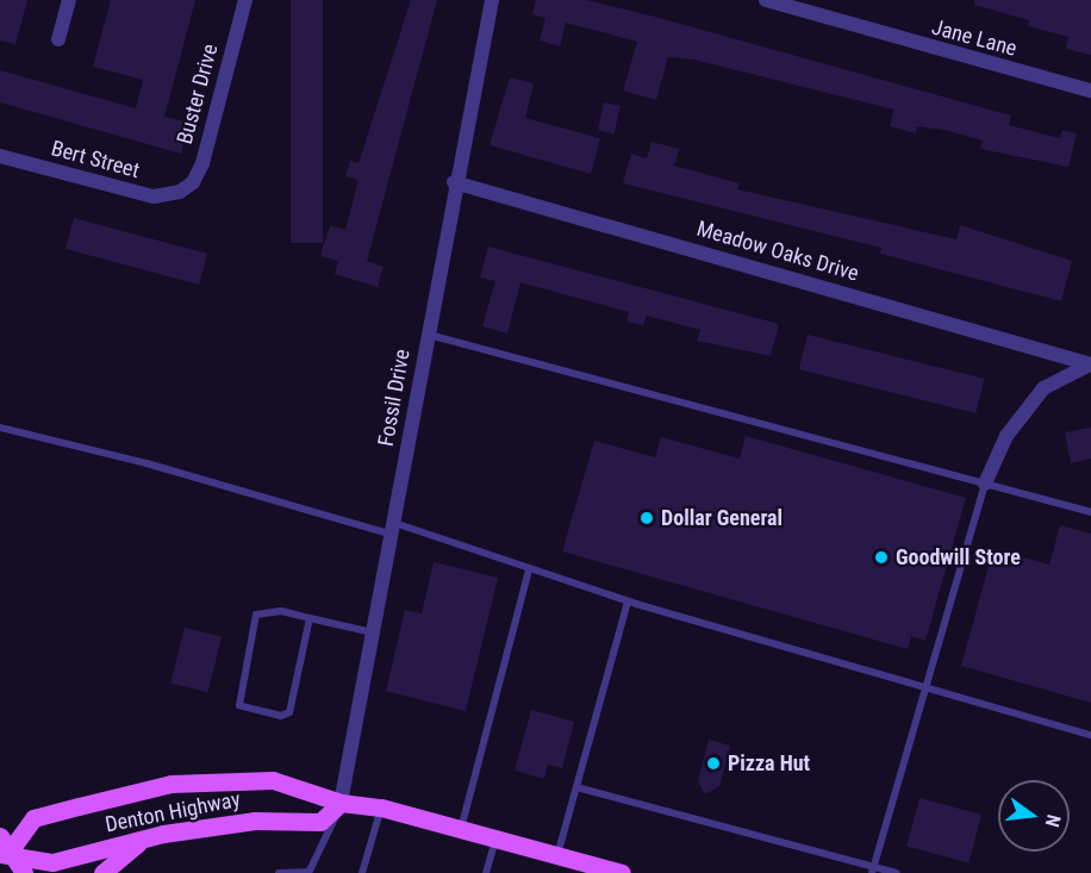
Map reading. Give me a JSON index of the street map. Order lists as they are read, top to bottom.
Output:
{
  "streets": {
    "main road": ["Denton Highway"],
    "street": [
      "Jane Lane",
      "Buster Drive",
      "Bert Street",
      "Meadow Oaks Drive",
      "Fossil Drive"
    ]
  },
  "crossings": [
    ["Buster Drive", "Bert Street"],
    ["Meadow Oaks Drive", "Fossil Drive"],
    ["Fossil Drive", "Denton Highway"]
  ],
  "places": ["Dollar General", "Goodwill Store", "Pizza Hut"],
  "north": "right"
}
